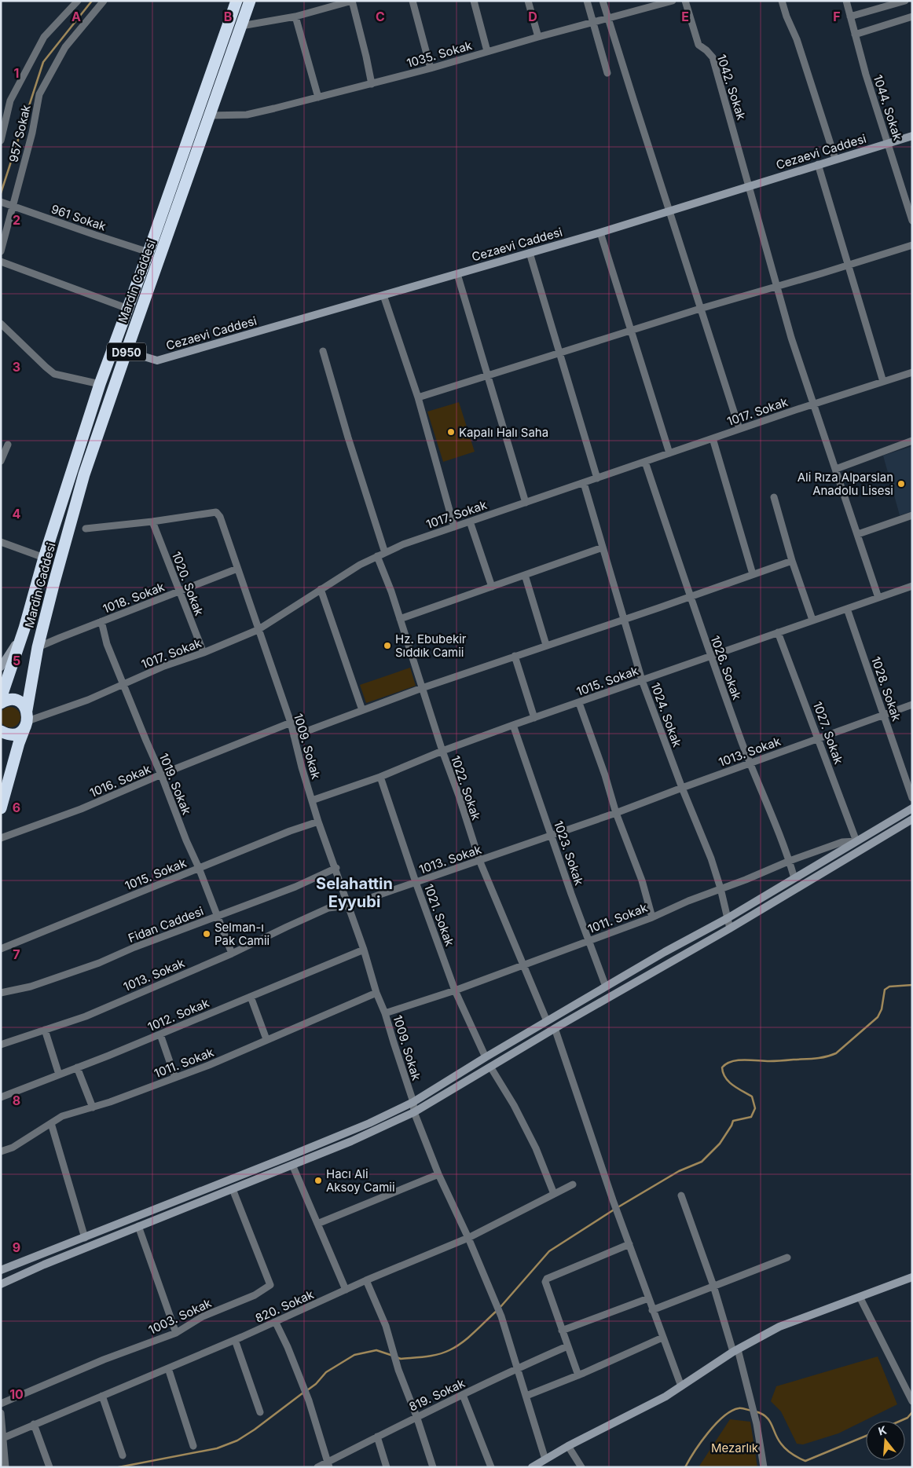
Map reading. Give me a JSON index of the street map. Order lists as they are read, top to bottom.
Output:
{
  "streets": {
    "highway": ["Mardin Caddesi", "D950"],
    "street": [
      "1035. Sokak",
      "1042. Sokak",
      "1044. Sokak",
      "957 Sokak",
      "Cezaevi Caddesi",
      "961 Sokak",
      "1017. Sokak",
      "1020. Sokak",
      "1018. Sokak",
      "1026. Sokak",
      "1015. Sokak",
      "1028. Sokak",
      "1024. Sokak",
      "1027. Sokak",
      "1009. Sokak",
      "1013. Sokak",
      "1016. Sokak",
      "1019. Sokak",
      "1022. Sokak",
      "1023. Sokak",
      "1021. Sokak",
      "1011. Sokak",
      "Fidan Caddesi",
      "1012. Sokak",
      "820. Sokak",
      "1003. Sokak",
      "819. Sokak"
    ]
  },
  "crossings": [
    ["1035. Sokak", "Mardin Caddesi"],
    ["1042. Sokak", "Cezaevi Caddesi"],
    ["1042. Sokak", "1017. Sokak"],
    ["1042. Sokak", "1015. Sokak"],
    ["1044. Sokak", "Cezaevi Caddesi"],
    ["957 Sokak", "961 Sokak"],
    ["Cezaevi Caddesi", "Mardin Caddesi"],
    ["961 Sokak", "Mardin Caddesi"],
    ["Mardin Caddesi", "1017. Sokak"],
    ["Mardin Caddesi", "1018. Sokak"],
    ["1017. Sokak", "1020. Sokak"],
    ["1017. Sokak", "1026. Sokak"],
    ["1017. Sokak", "1024. Sokak"],
    ["1017. Sokak", "1009. Sokak"],
    ["1017. Sokak", "1019. Sokak"],
    ["1017. Sokak", "1022. Sokak"],
    ["1020. Sokak", "1018. Sokak"],
    ["1020. Sokak", "1009. Sokak"],
    ["1018. Sokak", "1009. Sokak"],
    ["1018. Sokak", "1019. Sokak"],
    ["1026. Sokak", "1015. Sokak"],
    ["1026. Sokak", "1013. Sokak"],
    ["1026. Sokak", "1011. Sokak"],
    ["1015. Sokak", "1028. Sokak"],
    ["1015. Sokak", "1024. Sokak"],
    ["1015. Sokak", "1027. Sokak"],
    ["1015. Sokak", "1009. Sokak"],
    ["1015. Sokak", "1019. Sokak"],
    ["1015. Sokak", "1022. Sokak"],
    ["1015. Sokak", "1023. Sokak"],
    ["1015. Sokak", "1021. Sokak"],
    ["1028. Sokak", "1013. Sokak"],
    ["1024. Sokak", "1013. Sokak"],
    ["1024. Sokak", "1011. Sokak"],
    ["1027. Sokak", "1013. Sokak"],
    ["1027. Sokak", "1011. Sokak"],
    ["1009. Sokak", "1013. Sokak"],
    ["1009. Sokak", "1016. Sokak"],
    ["1009. Sokak", "1011. Sokak"],
    ["1009. Sokak", "Fidan Caddesi"],
    ["1009. Sokak", "1012. Sokak"],
    ["1009. Sokak", "820. Sokak"],
    ["1009. Sokak", "819. Sokak"],
    ["1013. Sokak", "1019. Sokak"],
    ["1013. Sokak", "1022. Sokak"],
    ["1013. Sokak", "1023. Sokak"],
    ["1013. Sokak", "1021. Sokak"],
    ["1016. Sokak", "1019. Sokak"],
    ["1019. Sokak", "Fidan Caddesi"],
    ["1022. Sokak", "1011. Sokak"],
    ["1023. Sokak", "1011. Sokak"],
    ["1021. Sokak", "1011. Sokak"]
  ],
  "districts": ["Selahattin Eyyubi"],
  "parks": ["Mezarlık"],
  "places": [
    "Kapalı Halı Saha",
    "Ali Rıza Alparslan Anadolu Lisesi",
    "Hz. Ebubekir Sıddık Camii",
    "Selman-ı Pak Camii",
    "Hacı Ali Aksoy Camii"
  ],
  "north": "top",
  "grid": {
    "columns": [
      "A",
      "B",
      "C",
      "D",
      "E",
      "F"
    ],
    "rows": [
      "1",
      "2",
      "3",
      "4",
      "5",
      "6",
      "7",
      "8",
      "9",
      "10"
    ]
  }
}
